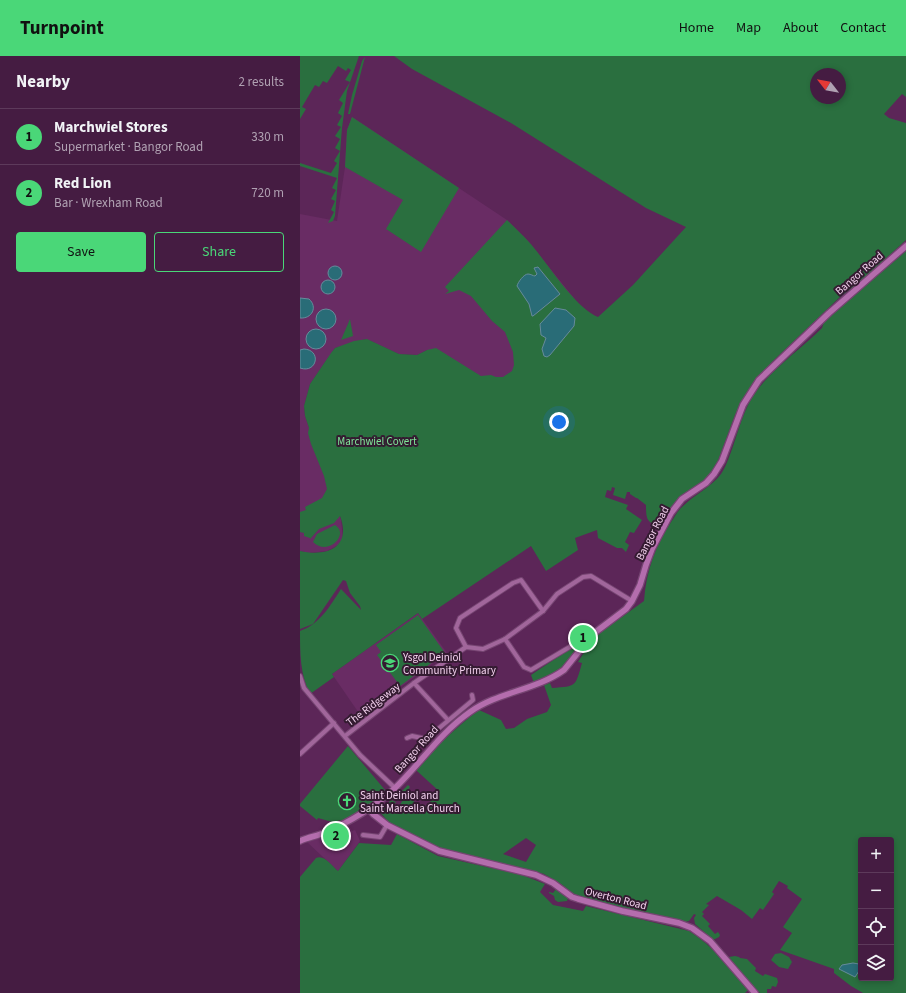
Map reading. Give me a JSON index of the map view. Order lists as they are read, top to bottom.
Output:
{
  "streets": {
    "main road": ["Bangor Road", "Overton Road"],
    "street": ["The Ridgeway"]
  },
  "crossings": [
    ["Bangor Road", "Overton Road"]
  ],
  "parks": ["Marchwiel Covert"],
  "places": {
    "school or university": ["Ysgol Deiniol Community Primary"],
    "church": ["Saint Deiniol and Saint Marcella Church"]
  },
  "north": "top left",
  "page": {
    "header": "Turnpoint",
    "nav": [
      "Home",
      "Map",
      "About",
      "Contact"
    ],
    "heading": ["Nearby", "2 results"],
    "list": [
      {
        "mark": "1",
        "name": "Marchwiel Stores",
        "note": "Supermarket · Bangor Road",
        "value": "330 m"
      },
      {
        "mark": "2",
        "name": "Red Lion",
        "note": "Bar · Wrexham Road",
        "value": "720 m"
      }
    ],
    "buttons": ["Save", "Share"],
    "pins": ["1", "2"],
    "map_buttons": ["+", "−"]
  }
}
